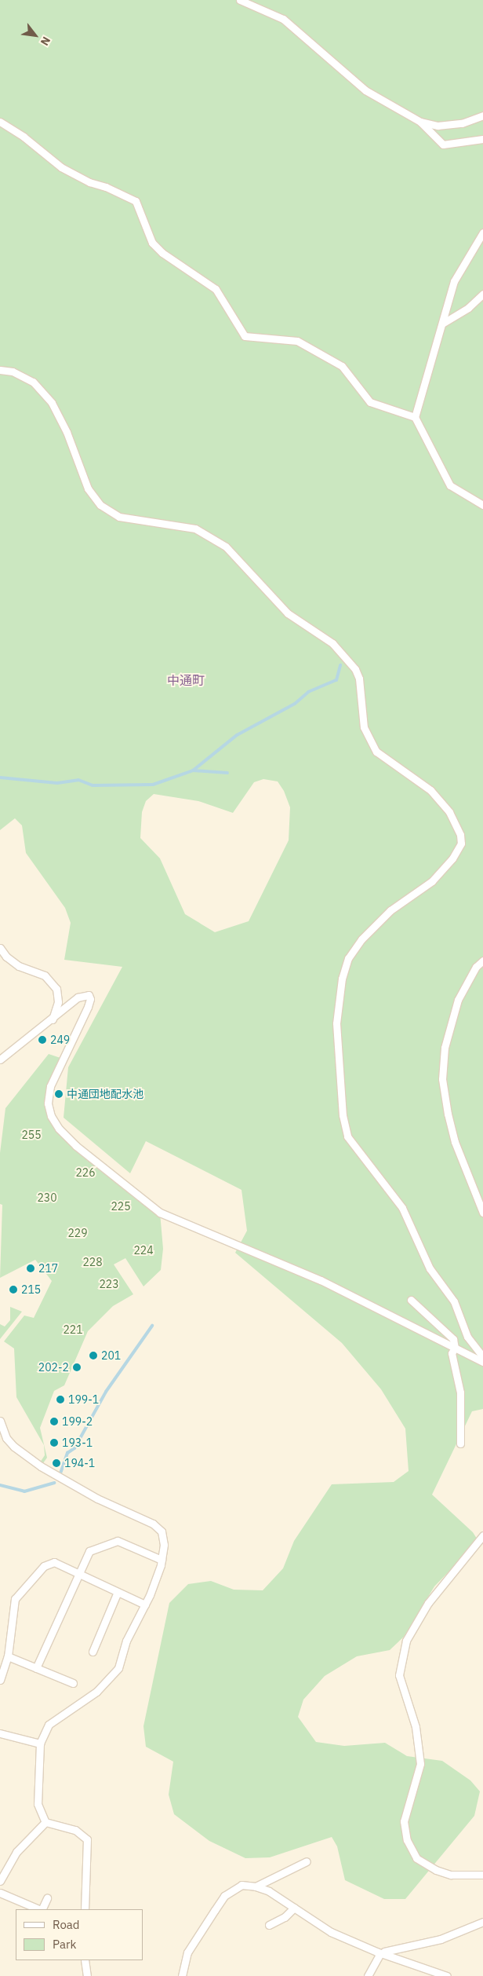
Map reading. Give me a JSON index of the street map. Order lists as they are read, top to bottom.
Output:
{
  "districts": ["中通町"],
  "parks": [
    "255",
    "226",
    "230",
    "225",
    "229",
    "224",
    "228",
    "223",
    "221"
  ],
  "places": [
    "249",
    "中通団地配水池",
    "217",
    "215",
    "201",
    "202-2",
    "199-1",
    "199-2",
    "193-1",
    "194-1"
  ],
  "legend": ["Road", "Park"],
  "north": "bottom right"
}
